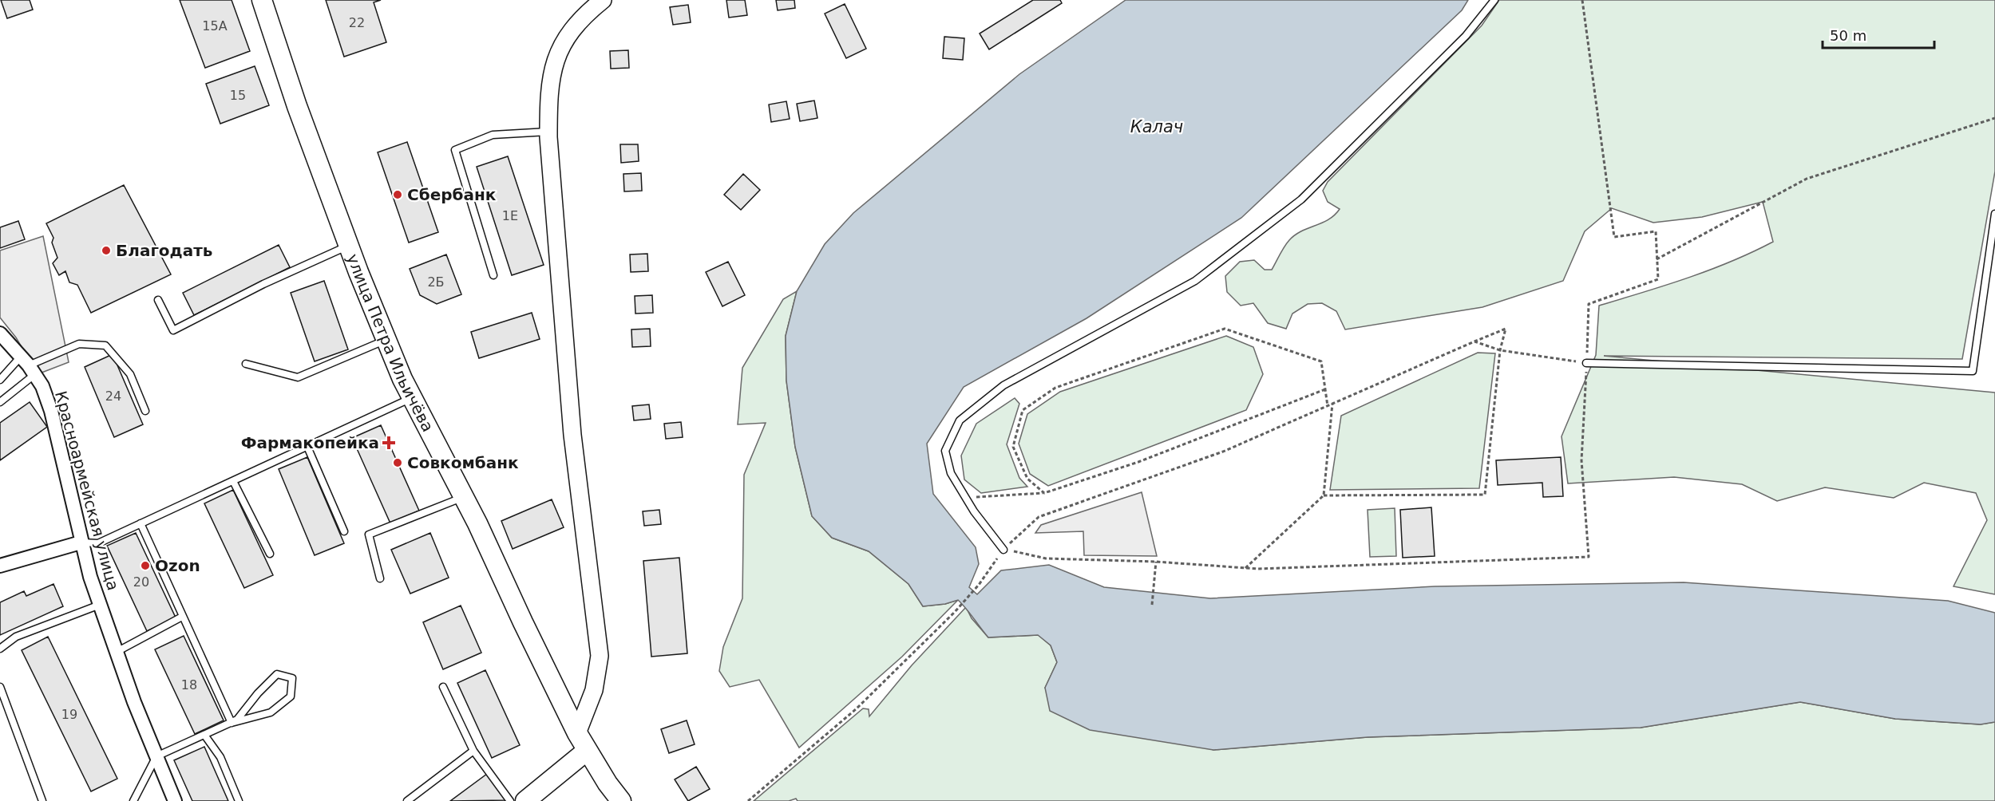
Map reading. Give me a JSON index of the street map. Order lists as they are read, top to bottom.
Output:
{
  "streets": {
    "main road": ["улица Петра Ильичёва"],
    "street": ["Красноармейская улица"]
  },
  "water": ["Калач"],
  "places": {
    "other": [
      "Сбербанк",
      "Благодать",
      "Совкомбанк",
      "Ozon"
    ],
    "health": ["Фармакопейка"]
  },
  "house_numbers": [
    "22",
    "15А",
    "15",
    "1Е",
    "2Б",
    "24",
    "20",
    "18",
    "19"
  ],
  "scale_bar": "50 m"
}
